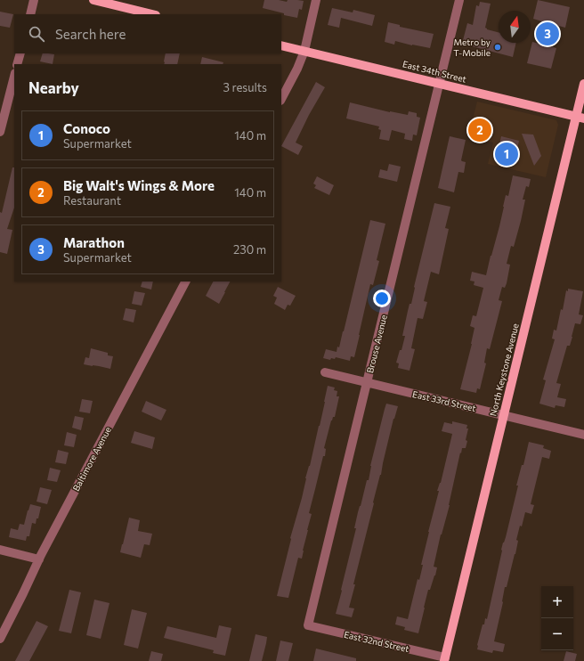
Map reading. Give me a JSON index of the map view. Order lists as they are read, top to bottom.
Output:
{
  "streets": {
    "main road": ["East 34th Street", "North Keystone Avenue"],
    "street": [
      "Brouse Avenue",
      "East 33rd Street",
      "Baltimore Avenue",
      "East 32nd Street"
    ]
  },
  "crossings": [
    ["East 34th Street", "Brouse Avenue"],
    ["East 34th Street", "North Keystone Avenue"],
    ["Brouse Avenue", "East 33rd Street"],
    ["Brouse Avenue", "East 32nd Street"],
    ["North Keystone Avenue", "East 33rd Street"],
    ["North Keystone Avenue", "East 32nd Street"]
  ],
  "places": ["Metro by T-Mobile"],
  "north": "top",
  "page": {
    "search": "Search here",
    "pins": ["3", "2", "1"],
    "heading": ["Nearby", "3 results"],
    "list": [
      {
        "mark": "1",
        "name": "Conoco",
        "note": "Supermarket",
        "value": "140 m"
      },
      {
        "mark": "2",
        "name": "Big Walt's Wings & More",
        "note": "Restaurant",
        "value": "140 m"
      },
      {
        "mark": "3",
        "name": "Marathon",
        "note": "Supermarket",
        "value": "230 m"
      }
    ],
    "map_buttons": ["+", "−"]
  }
}
